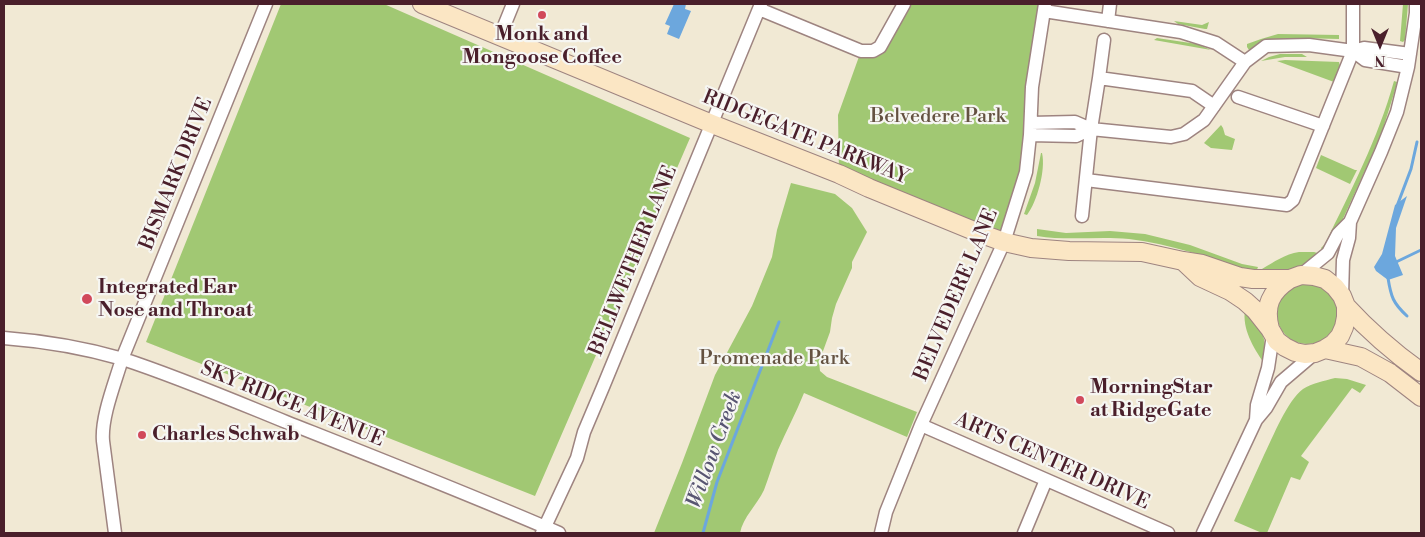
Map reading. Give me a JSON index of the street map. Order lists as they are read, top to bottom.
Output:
{
  "streets": {
    "main road": ["RIDGEGATE PARKWAY"],
    "street": [
      "BISMARK DRIVE",
      "BELLWETHER LANE",
      "BELVEDERE LANE",
      "SKY RIDGE AVENUE",
      "ARTS CENTER DRIVE"
    ]
  },
  "crossings": [
    ["RIDGEGATE PARKWAY", "BELLWETHER LANE"],
    ["RIDGEGATE PARKWAY", "BELVEDERE LANE"],
    ["BISMARK DRIVE", "SKY RIDGE AVENUE"],
    ["BELLWETHER LANE", "SKY RIDGE AVENUE"],
    ["BELVEDERE LANE", "ARTS CENTER DRIVE"]
  ],
  "water": ["Willow Creek"],
  "parks": ["Belvedere Park", "Promenade Park"],
  "places": [
    "Monk and Mongoose Coffee",
    "Integrated Ear Nose and Throat",
    "MorningStar at RidgeGate",
    "Charles Schwab"
  ],
  "north": "bottom"
}
